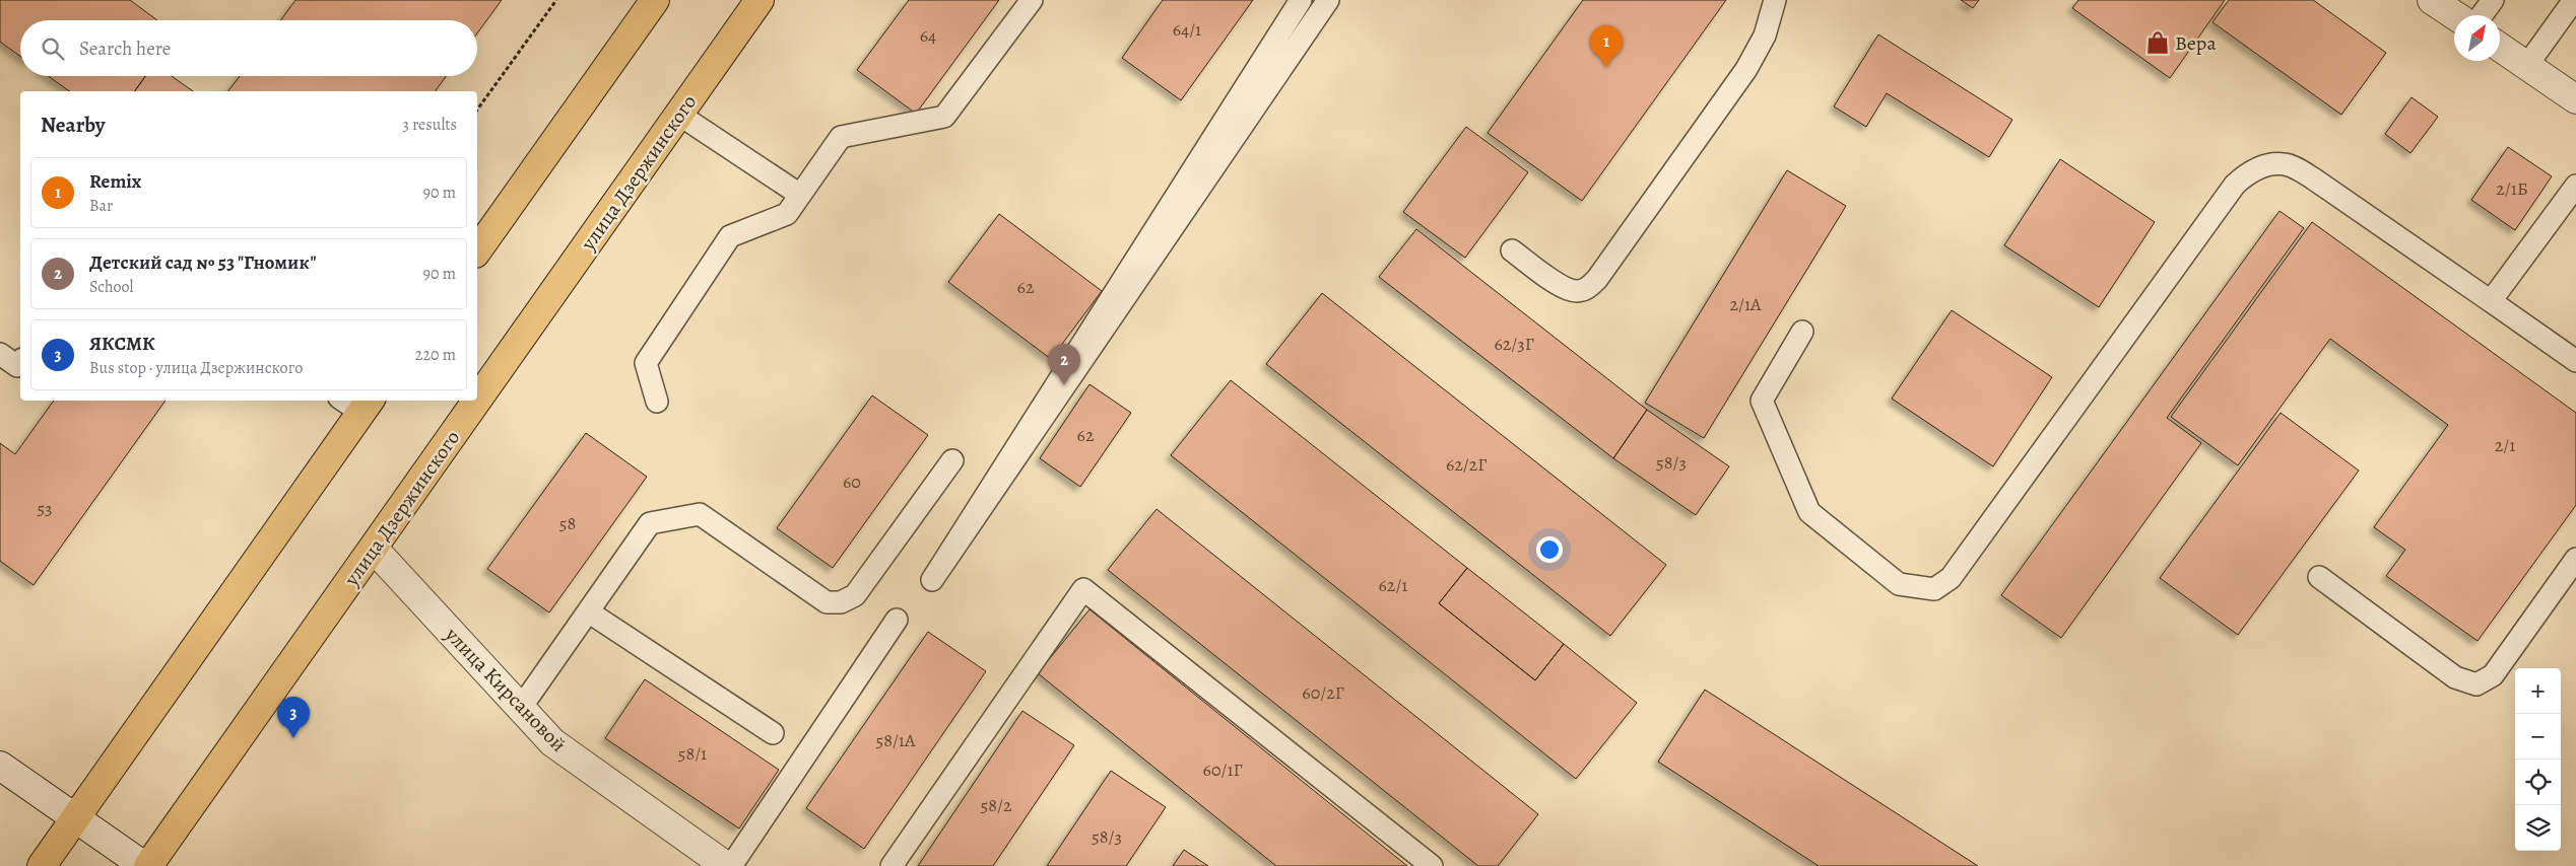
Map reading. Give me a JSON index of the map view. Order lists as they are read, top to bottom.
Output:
{
  "streets": {
    "main road": ["улица Дзержинского"],
    "street": ["улица Кирсановой"]
  },
  "crossings": [
    ["улица Дзержинского", "улица Кирсановой"]
  ],
  "places": {
    "shop": ["Вера"]
  },
  "house_numbers": [
    "64/1",
    "64",
    "2/1Б",
    "62",
    "2/1А",
    "62/3Г",
    "62",
    "2/1",
    "58/3",
    "62/2Г",
    "60",
    "53",
    "58",
    "62/1",
    "60/2Г",
    "58/1А",
    "58/1",
    "60/1Г",
    "58/2",
    "58/3"
  ],
  "north": "top right",
  "page": {
    "search": "Search here",
    "pins": ["1", "2", "3"],
    "heading": ["Nearby", "3 results"],
    "list": [
      {
        "mark": "1",
        "name": "Remix",
        "note": "Bar",
        "value": "90 m"
      },
      {
        "mark": "2",
        "name": "Детский сад № 53 \"Гномик\"",
        "note": "School",
        "value": "90 m"
      },
      {
        "mark": "3",
        "name": "ЯКСМК",
        "note": "Bus stop · улица Дзержинского",
        "value": "220 m"
      }
    ],
    "map_buttons": ["+", "−"]
  }
}
